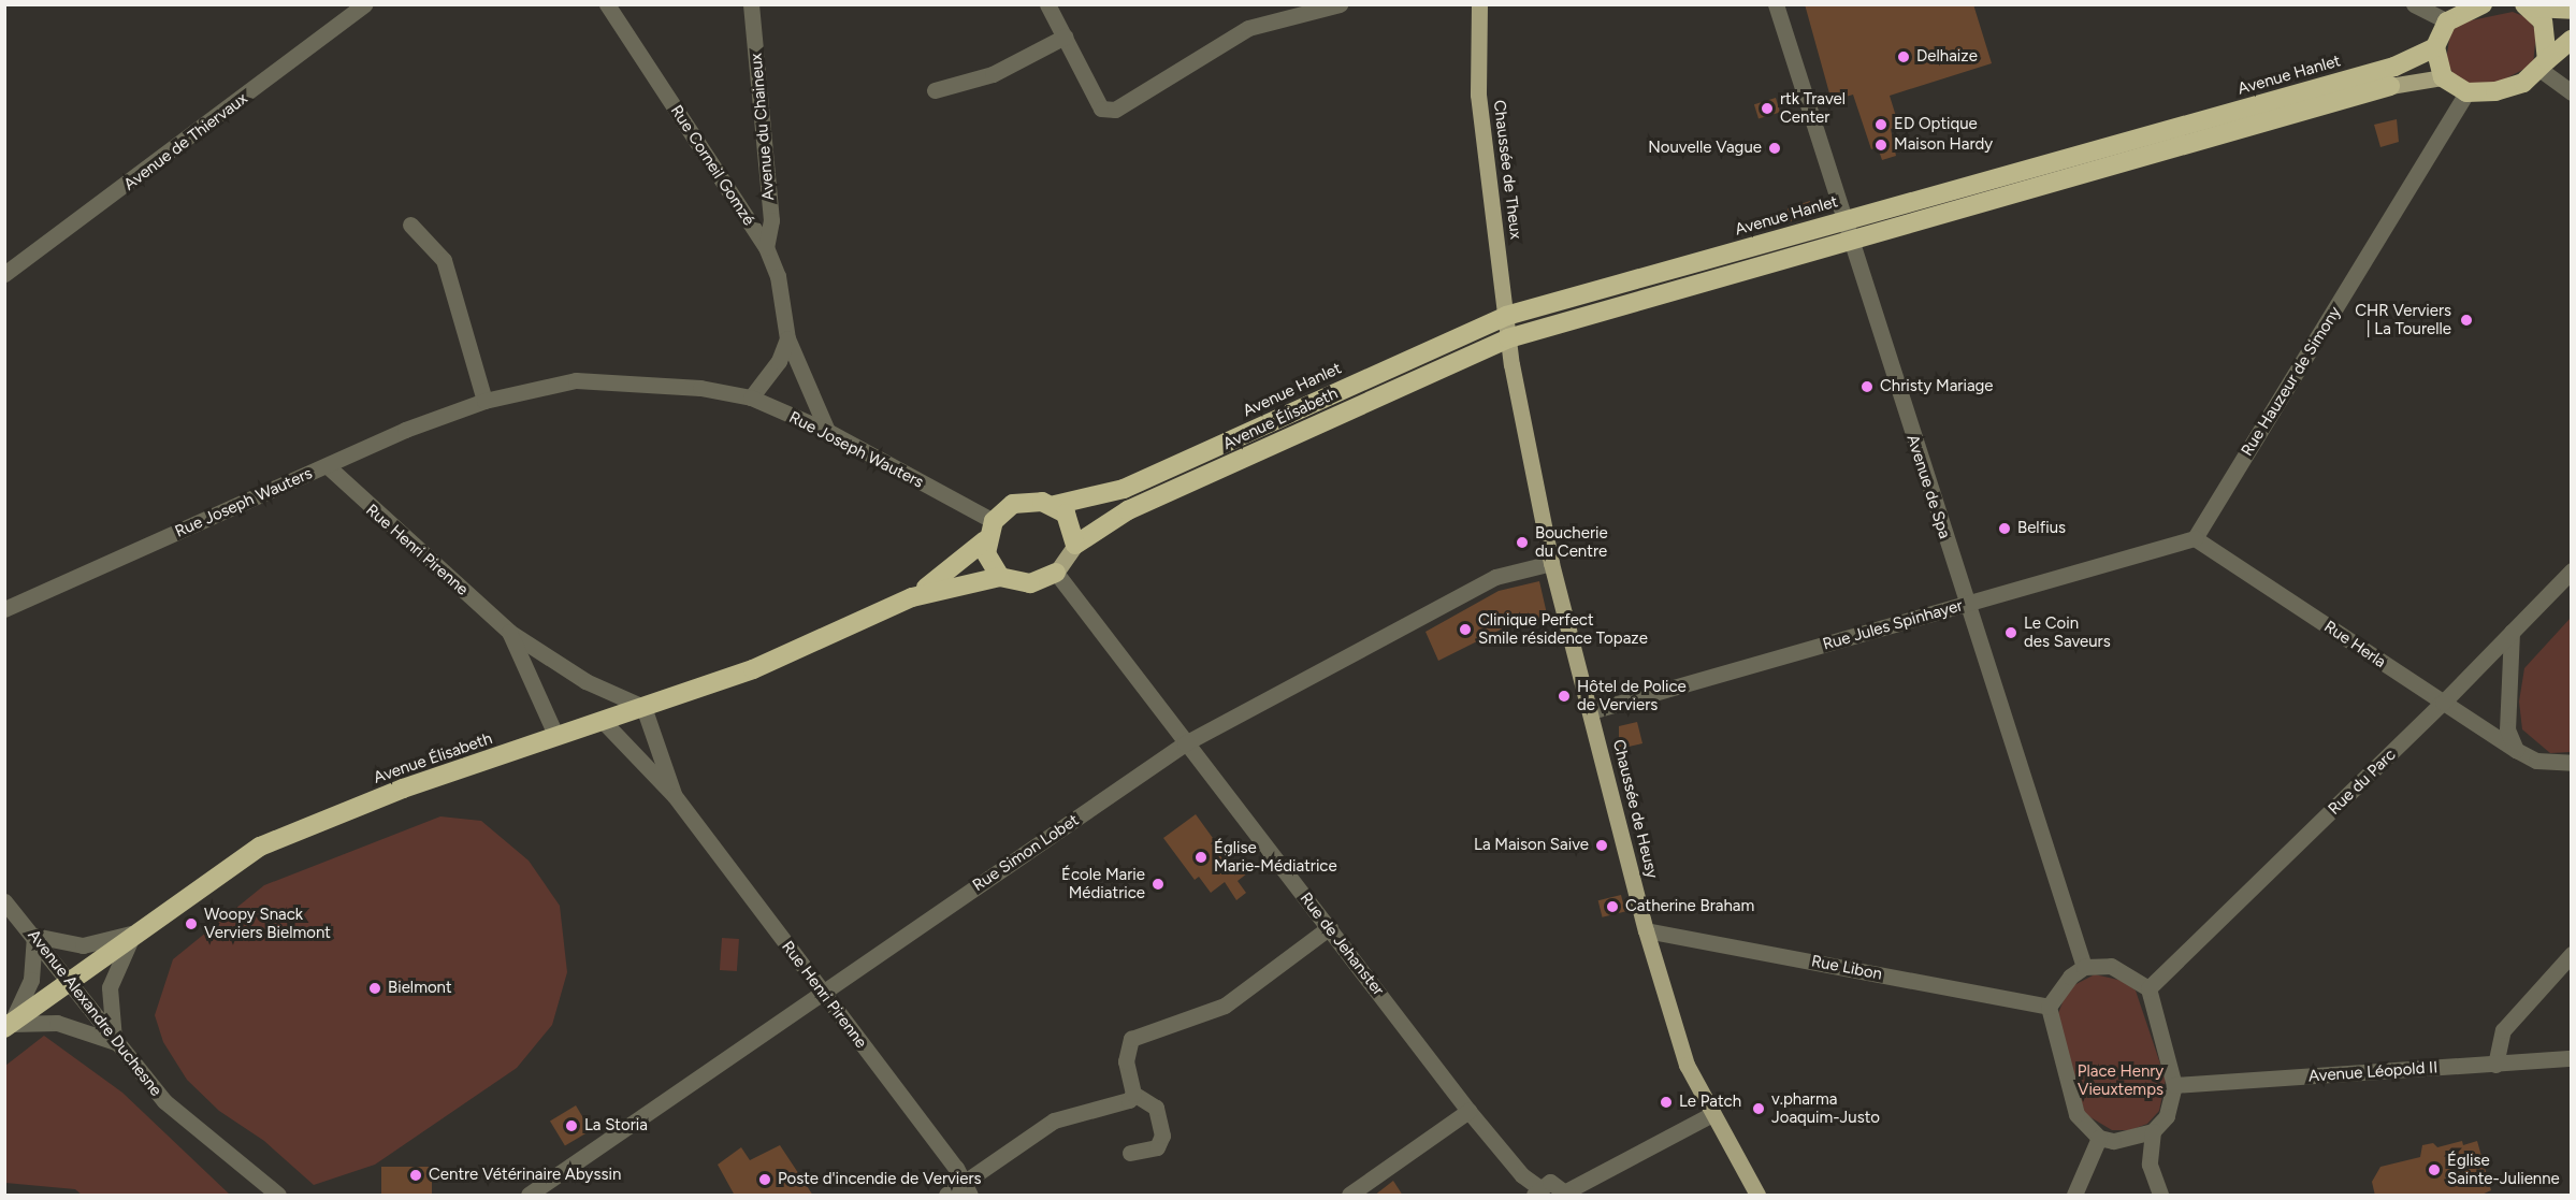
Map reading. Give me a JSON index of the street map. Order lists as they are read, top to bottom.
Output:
{
  "streets": {
    "highway": ["Avenue Hanlet", "Avenue Élisabeth"],
    "main road": ["Chaussée de Theux", "Chaussée de Heusy"],
    "street": [
      "Avenue du Chaineux",
      "Avenue de Thiervaux",
      "Rue Corneil Gomzé",
      "Rue Hauzeur de Simony",
      "Rue Joseph Wauters",
      "Avenue de Spa",
      "Rue Henri Pirenne",
      "Rue Jules Spinhayer",
      "Rue Herla",
      "Rue du Parc",
      "Rue Simon Lobet",
      "Rue de Jehanster",
      "Rue Libon",
      "Avenue Alexandre Duchesne",
      "Avenue Léopold II"
    ]
  },
  "crossings": [
    ["Avenue Hanlet", "Chaussée de Theux"],
    ["Avenue Hanlet", "Avenue Élisabeth"],
    ["Avenue Hanlet", "Rue Joseph Wauters"],
    ["Avenue Hanlet", "Avenue de Spa"],
    ["Avenue Hanlet", "Rue de Jehanster"],
    ["Avenue du Chaineux", "Rue Corneil Gomzé"],
    ["Rue Corneil Gomzé", "Rue Joseph Wauters"],
    ["Chaussée de Theux", "Avenue Élisabeth"],
    ["Chaussée de Theux", "Chaussée de Heusy"],
    ["Rue Hauzeur de Simony", "Rue Jules Spinhayer"],
    ["Rue Hauzeur de Simony", "Rue Herla"],
    ["Avenue Élisabeth", "Rue Joseph Wauters"],
    ["Avenue Élisabeth", "Rue Henri Pirenne"],
    ["Avenue Élisabeth", "Chaussée de Heusy"],
    ["Avenue Élisabeth", "Rue de Jehanster"],
    ["Avenue Élisabeth", "Avenue Alexandre Duchesne"],
    ["Rue Joseph Wauters", "Rue Henri Pirenne"],
    ["Rue Joseph Wauters", "Rue de Jehanster"],
    ["Avenue de Spa", "Rue Jules Spinhayer"],
    ["Avenue de Spa", "Rue du Parc"],
    ["Avenue de Spa", "Rue Libon"],
    ["Avenue de Spa", "Avenue Léopold II"],
    ["Rue Henri Pirenne", "Rue Simon Lobet"],
    ["Rue Jules Spinhayer", "Rue Herla"],
    ["Rue Jules Spinhayer", "Chaussée de Heusy"],
    ["Rue Herla", "Rue du Parc"],
    ["Rue du Parc", "Rue Libon"],
    ["Rue du Parc", "Avenue Léopold II"],
    ["Chaussée de Heusy", "Rue Simon Lobet"],
    ["Chaussée de Heusy", "Rue de Jehanster"],
    ["Chaussée de Heusy", "Rue Libon"],
    ["Rue Simon Lobet", "Rue de Jehanster"],
    ["Rue Libon", "Avenue Léopold II"]
  ],
  "parks": ["Place Henry Vieuxtemps"],
  "places": [
    "Delhaize",
    "rtk Travel Center",
    "ED Optique",
    "Maison Hardy",
    "Nouvelle Vague",
    "CHR Verviers | La Tourelle",
    "Christy Mariage",
    "Belfius",
    "Boucherie du Centre",
    "Clinique Perfect Smile résidence Topaze",
    "Le Coin des Saveurs",
    "Hôtel de Police de Verviers",
    "La Maison Saive",
    "Église Marie-Médiatrice",
    "École Marie Médiatrice",
    "Catherine Braham",
    "Woopy Snack Verviers Bielmont",
    "Bielmont",
    "Le Patch",
    "v.pharma Joaquim-Justo",
    "La Storia",
    "Église Sainte-Julienne",
    "Centre Vétérinaire Abyssin",
    "Poste d'incendie de Verviers"
  ]
}
